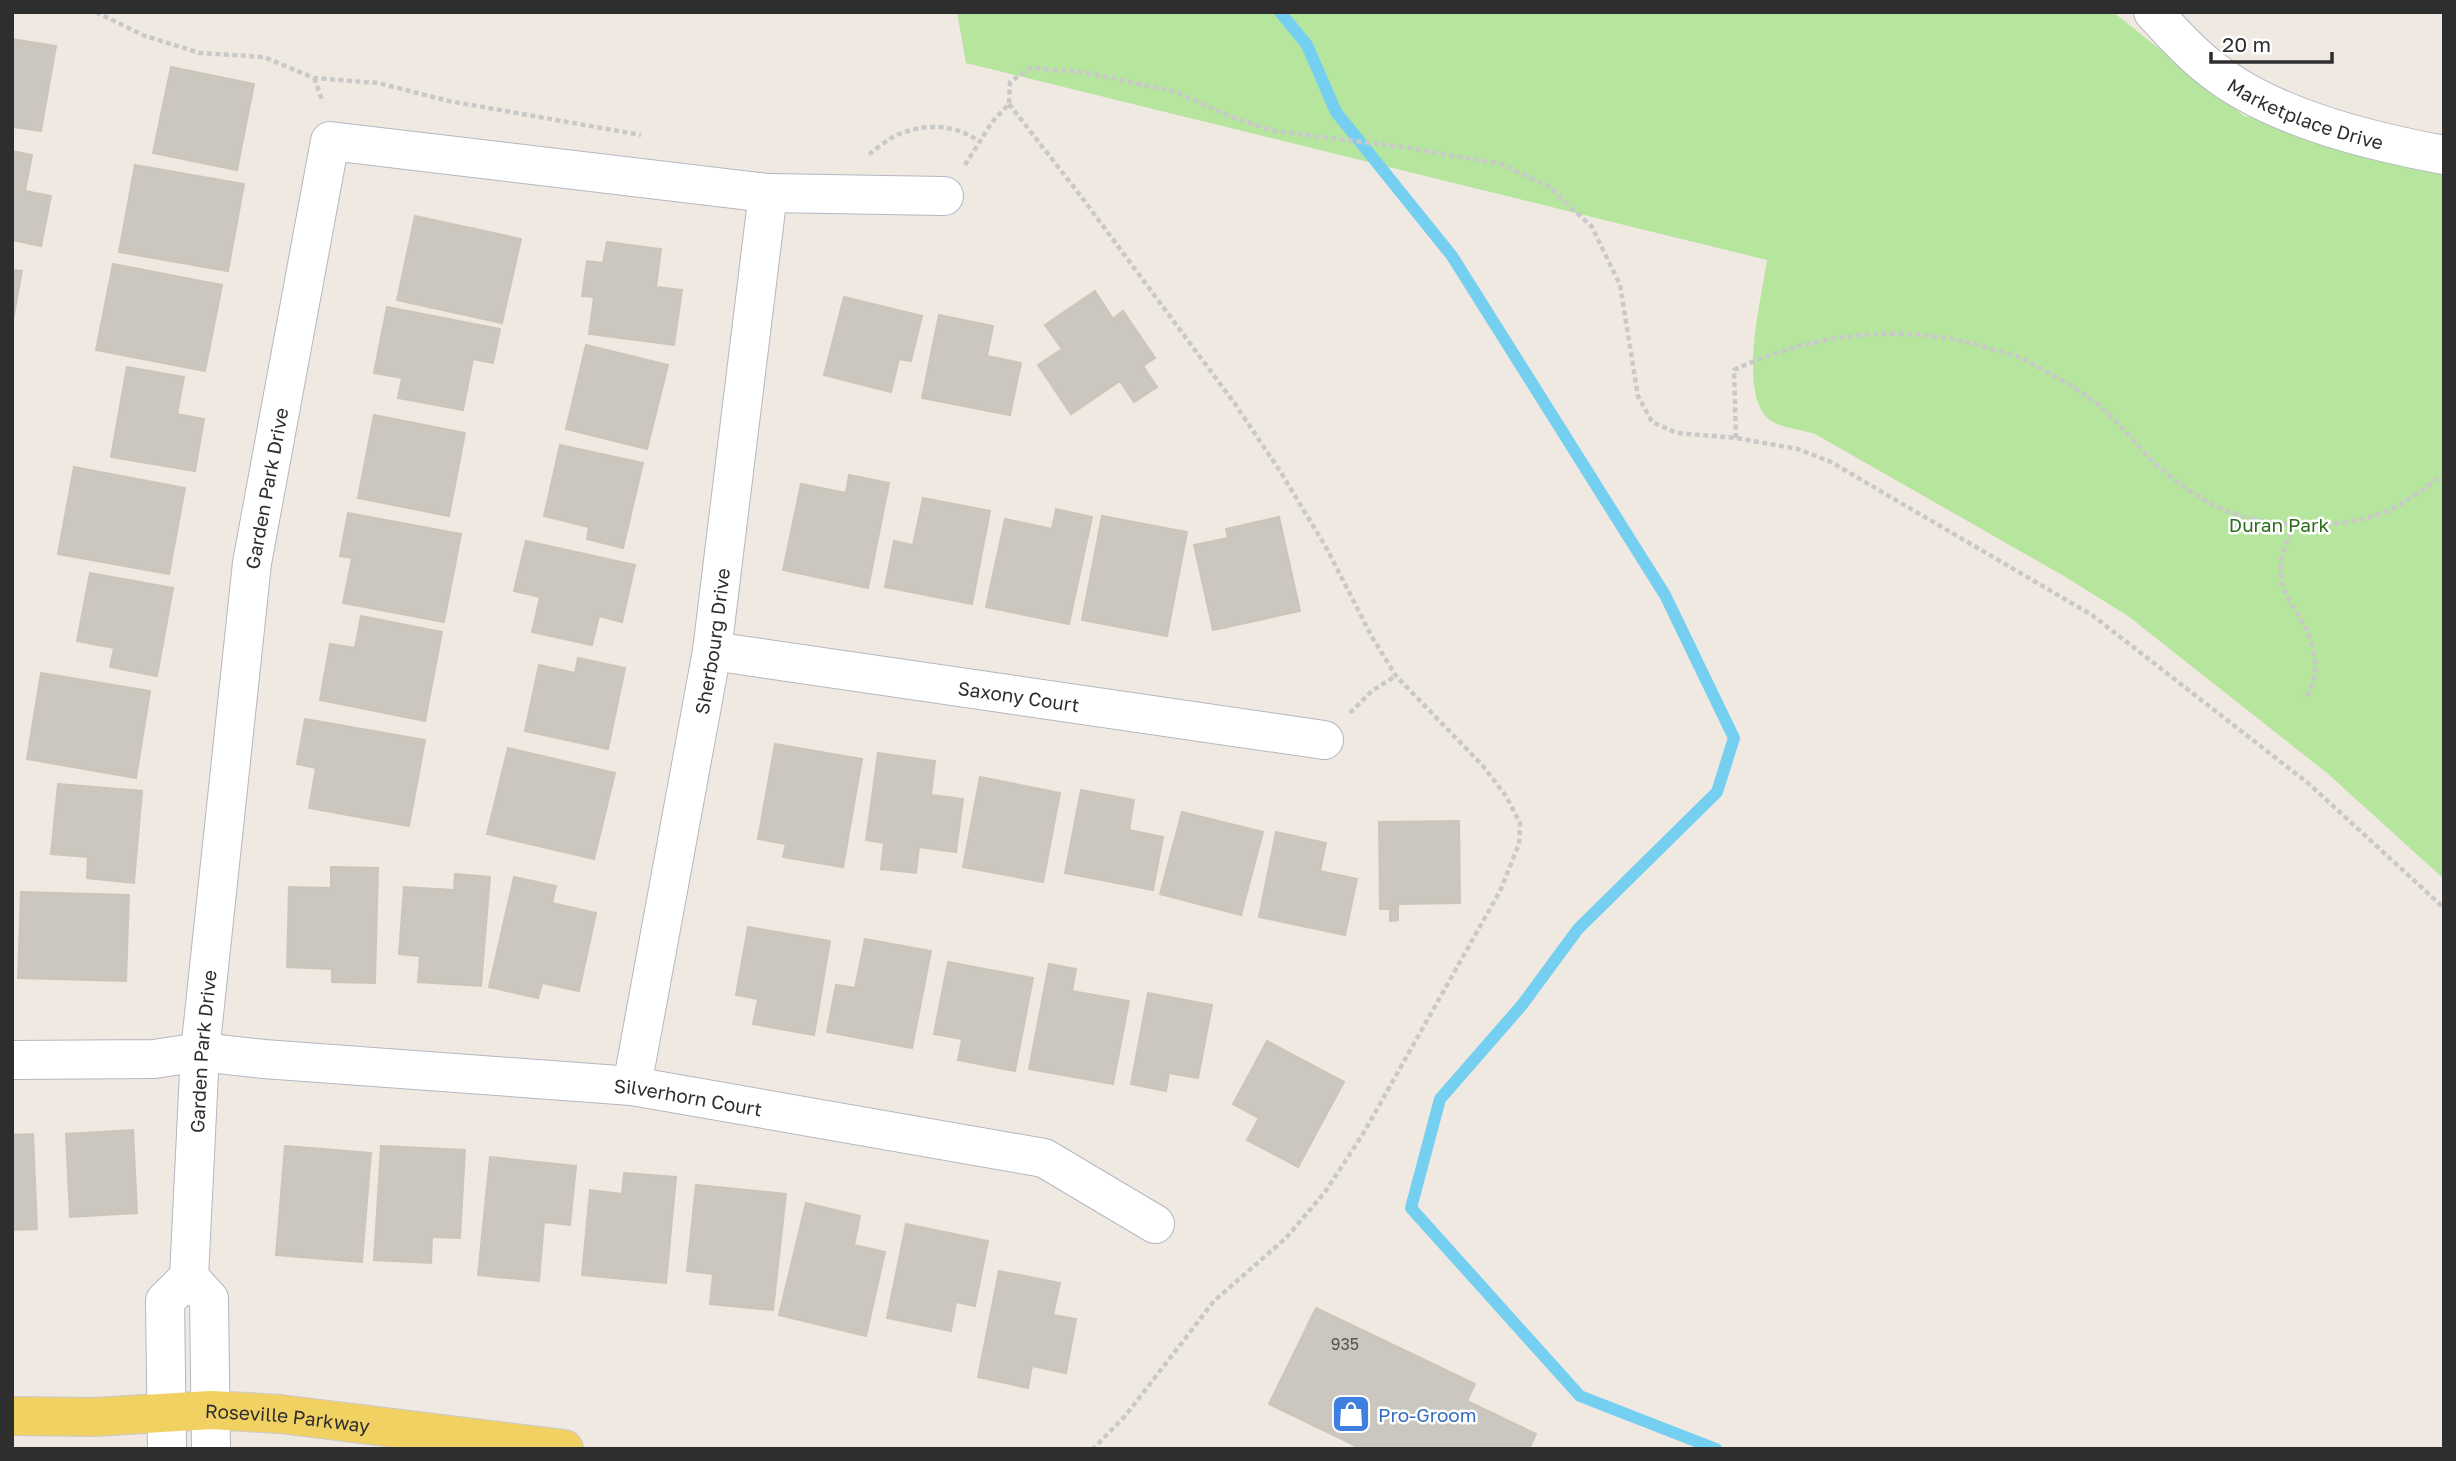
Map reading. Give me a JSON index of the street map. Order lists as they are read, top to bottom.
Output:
{
  "streets": {
    "main road": ["Roseville Parkway"],
    "street": [
      "Marketplace Drive",
      "Garden Park Drive",
      "Sherbourg Drive",
      "Saxony Court",
      "Silverhorn Court"
    ]
  },
  "crossings": [
    ["Garden Park Drive", "Sherbourg Drive"],
    ["Garden Park Drive", "Silverhorn Court"],
    ["Sherbourg Drive", "Saxony Court"],
    ["Sherbourg Drive", "Silverhorn Court"]
  ],
  "parks": ["Duran Park"],
  "places": {
    "shop": ["Pro-Groom"]
  },
  "house_numbers": ["935"],
  "scale_bar": "20 m"
}
